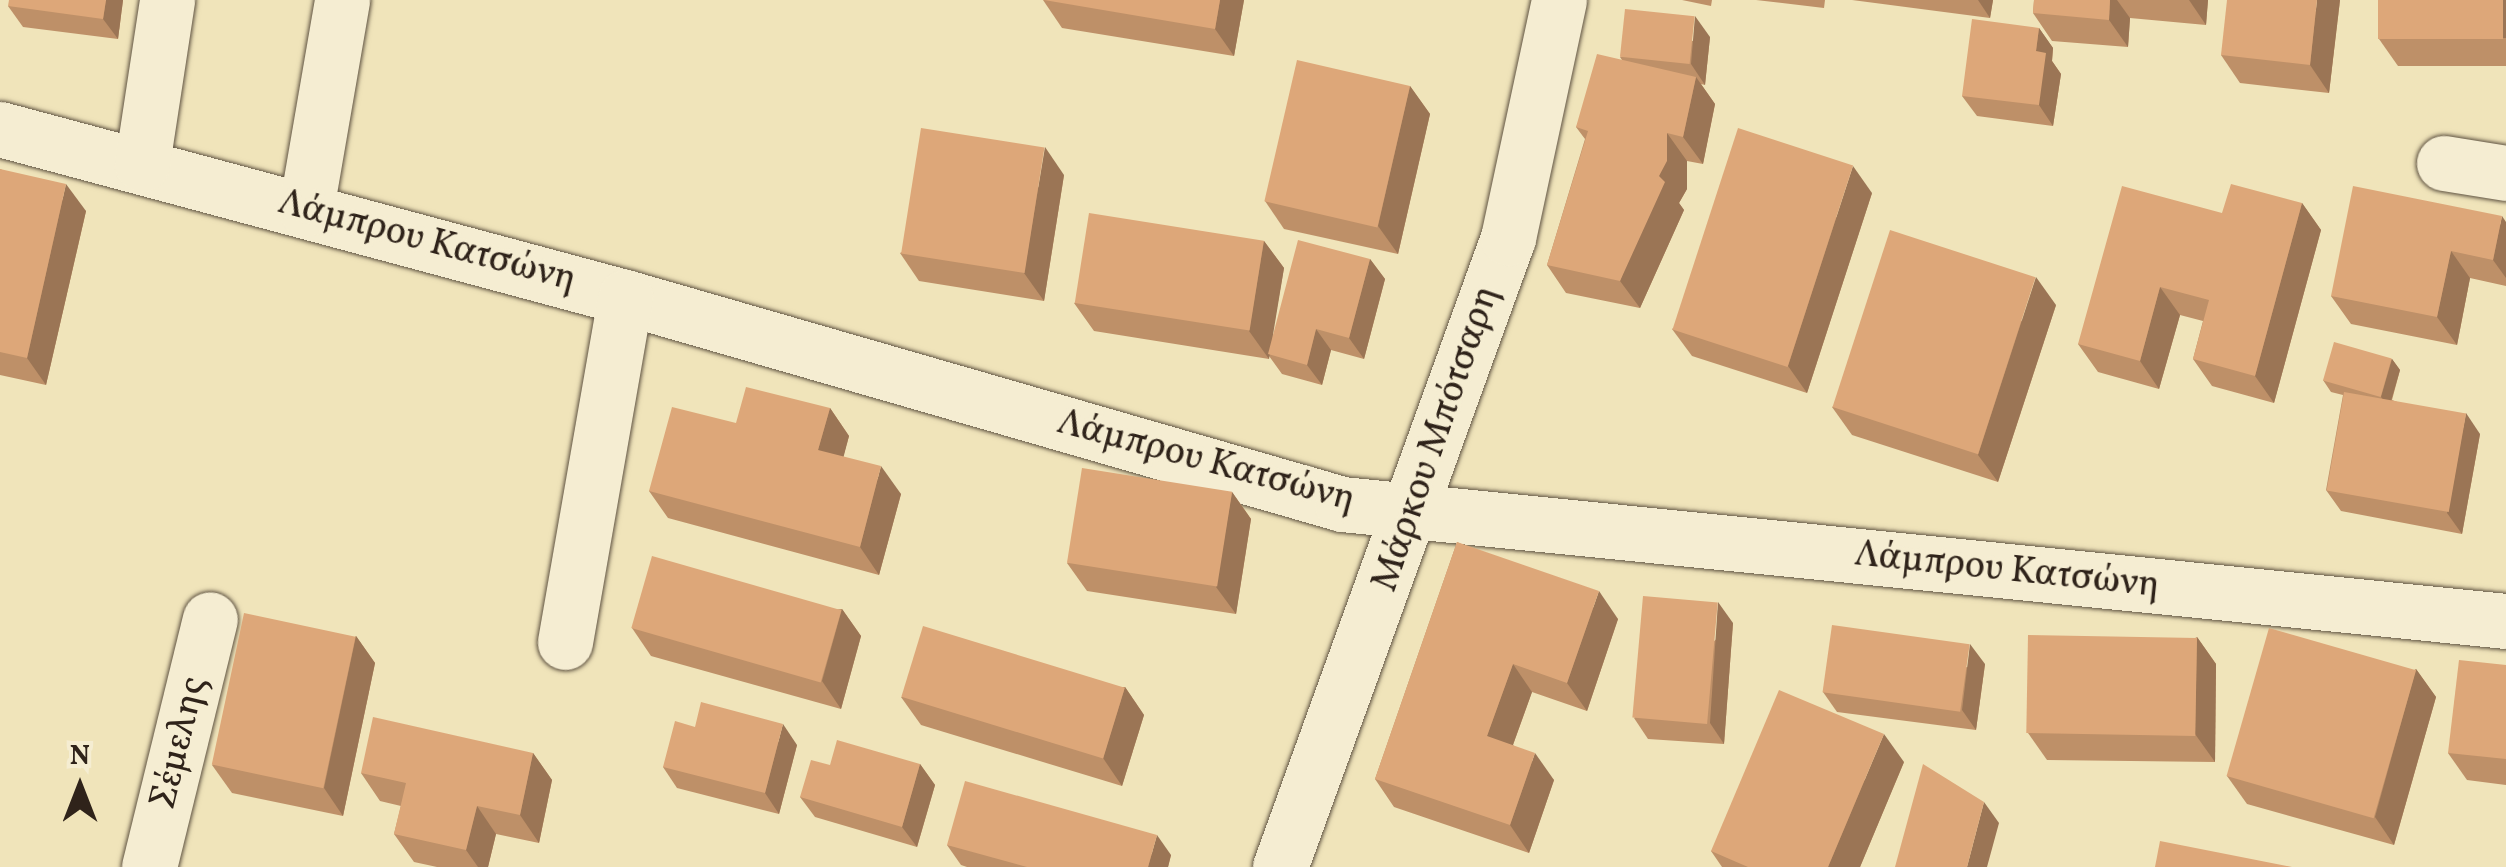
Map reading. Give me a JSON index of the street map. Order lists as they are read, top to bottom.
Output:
{
  "streets": {
    "street": ["Λάμπρου Κατσώνη", "Μάρκου Μπότσαρη", "Σέμελης"]
  },
  "crossings": [
    ["Λάμπρου Κατσώνη", "Μάρκου Μπότσαρη"]
  ],
  "north": "top"
}
